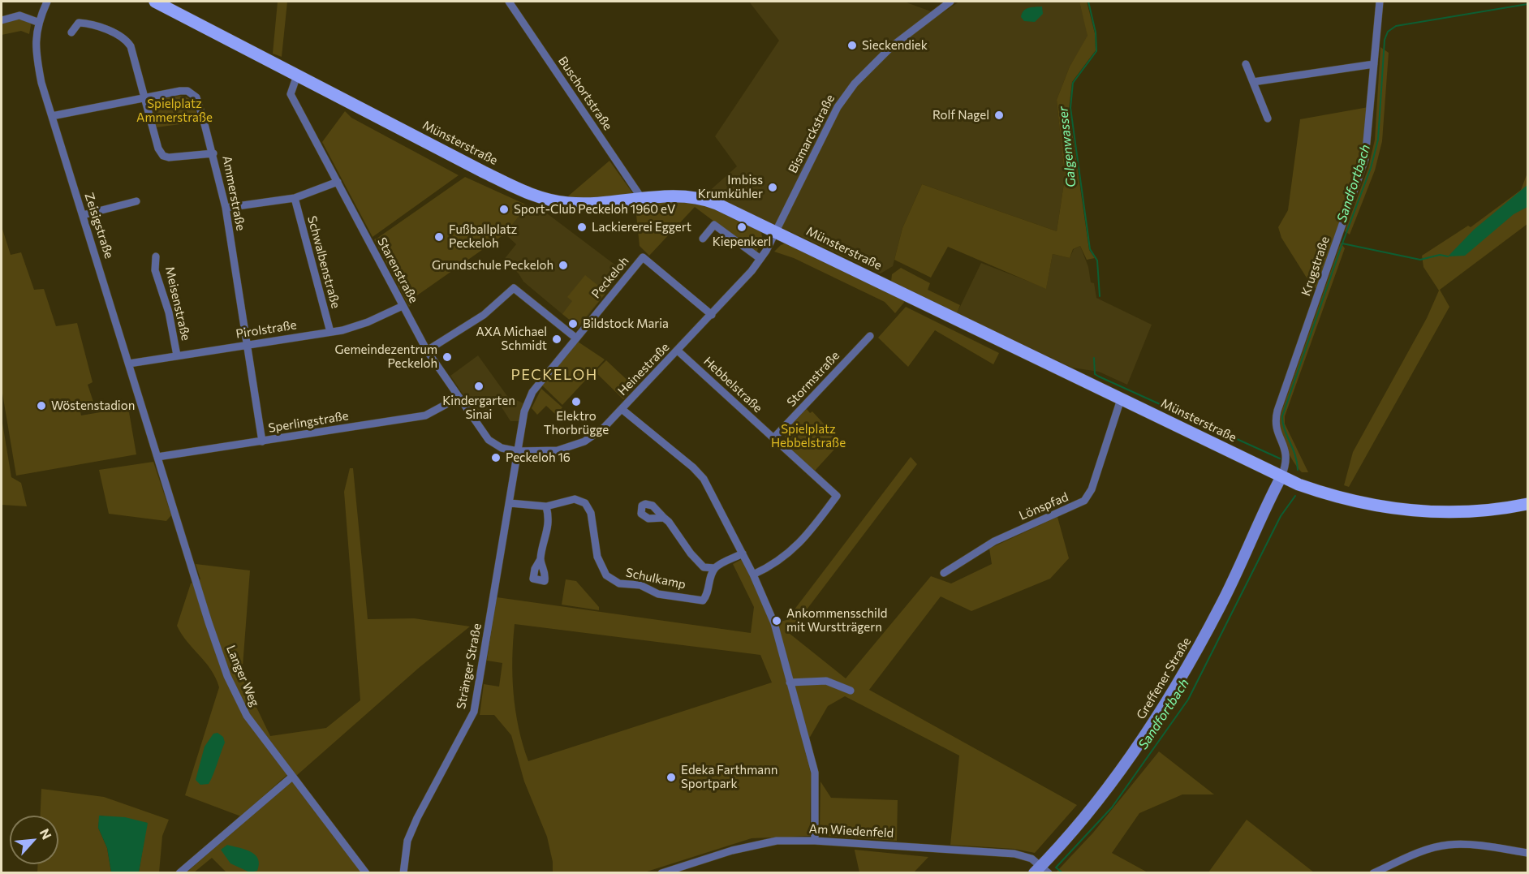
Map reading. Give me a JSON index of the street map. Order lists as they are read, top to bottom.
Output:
{
  "streets": {
    "main road": ["Münsterstraße", "Greffener Straße"],
    "street": [
      "Buschortstraße",
      "Bismarckstraße",
      "Ammerstraße",
      "Zeisigstraße",
      "Schwalbenstraße",
      "Krugstraße",
      "Starenstraße",
      "Peckeloh",
      "Meisenstraße",
      "Pirolstraße",
      "Heinestraße",
      "Stormstraße",
      "Hebbelstraße",
      "Sperlingstraße",
      "Lönspfad",
      "Schulkamp",
      "Stränger Straße",
      "Langer Weg",
      "Am Wiedenfeld"
    ]
  },
  "crossings": [
    ["Buschortstraße", "Münsterstraße"],
    ["Bismarckstraße", "Münsterstraße"],
    ["Bismarckstraße", "Heinestraße"],
    ["Münsterstraße", "Krugstraße"],
    ["Münsterstraße", "Starenstraße"],
    ["Münsterstraße", "Heinestraße"],
    ["Münsterstraße", "Lönspfad"],
    ["Münsterstraße", "Greffener Straße"],
    ["Ammerstraße", "Zeisigstraße"],
    ["Ammerstraße", "Pirolstraße"],
    ["Ammerstraße", "Sperlingstraße"],
    ["Zeisigstraße", "Pirolstraße"],
    ["Zeisigstraße", "Sperlingstraße"],
    ["Zeisigstraße", "Langer Weg"],
    ["Schwalbenstraße", "Pirolstraße"],
    ["Krugstraße", "Greffener Straße"],
    ["Starenstraße", "Peckeloh"],
    ["Starenstraße", "Pirolstraße"],
    ["Starenstraße", "Heinestraße"],
    ["Starenstraße", "Sperlingstraße"],
    ["Starenstraße", "Stränger Straße"],
    ["Peckeloh", "Heinestraße"],
    ["Peckeloh", "Stränger Straße"],
    ["Meisenstraße", "Pirolstraße"],
    ["Heinestraße", "Hebbelstraße"],
    ["Heinestraße", "Stränger Straße"],
    ["Stormstraße", "Hebbelstraße"],
    ["Sperlingstraße", "Langer Weg"],
    ["Schulkamp", "Stränger Straße"],
    ["Greffener Straße", "Am Wiedenfeld"]
  ],
  "districts": ["PECKELOH"],
  "water": ["Galgenwasser", "Sandfortbach"],
  "parks": ["Spielplatz Ammerstraße", "Spielplatz Hebbelstraße"],
  "places": [
    "Sieckendiek",
    "Rolf Nagel",
    "Imbiss Krumkühler",
    "Sport-Club Peckeloh 1960 eV",
    "Lackiererei Eggert",
    "Kiepenkerl",
    "Fußballplatz Peckeloh",
    "Grundschule Peckeloh",
    "Bildstock Maria",
    "AXA Michael Schmidt",
    "Gemeindezentrum Peckeloh",
    "Kindergarten Sinai",
    "Elektro Thorbrügge",
    "Wöstenstadion",
    "Peckeloh 16",
    "Ankommensschild mit Wurstträgern",
    "Edeka Farthmann Sportpark"
  ],
  "north": "top right"
}
